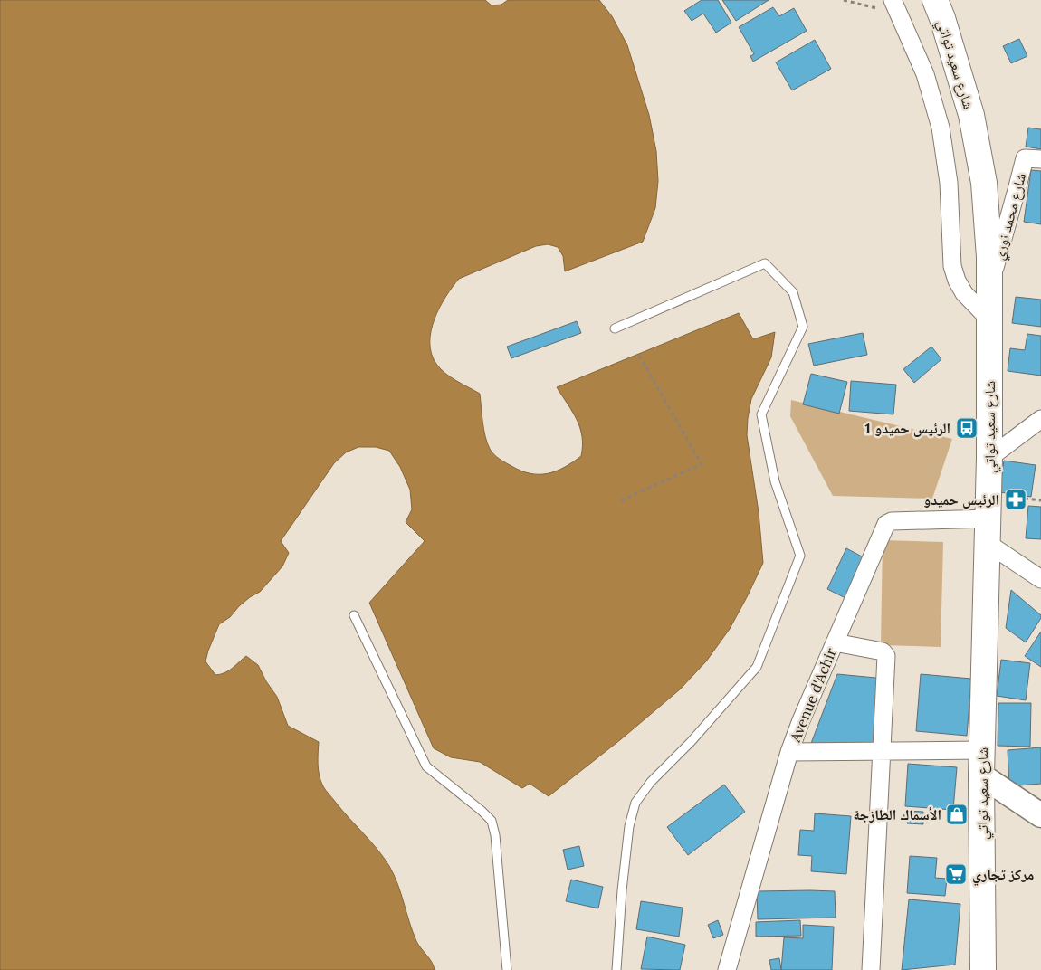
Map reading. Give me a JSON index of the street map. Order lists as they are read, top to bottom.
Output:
{
  "streets": {
    "main road": ["شارع سعيد تواتي"],
    "street": ["شارع محمد نوري", "Avenue d'Achir"]
  },
  "crossings": [
    ["شارع سعيد تواتي", "شارع محمد نوري"],
    ["شارع سعيد تواتي", "Avenue d'Achir"]
  ],
  "places": {
    "bus stop": ["الرئيس حميدو 1"],
    "pharmacy": ["الرئيس حميدو"],
    "shop": ["الأسماك الطازجة"],
    "supermarket": ["مركز تجاري"]
  }
}
